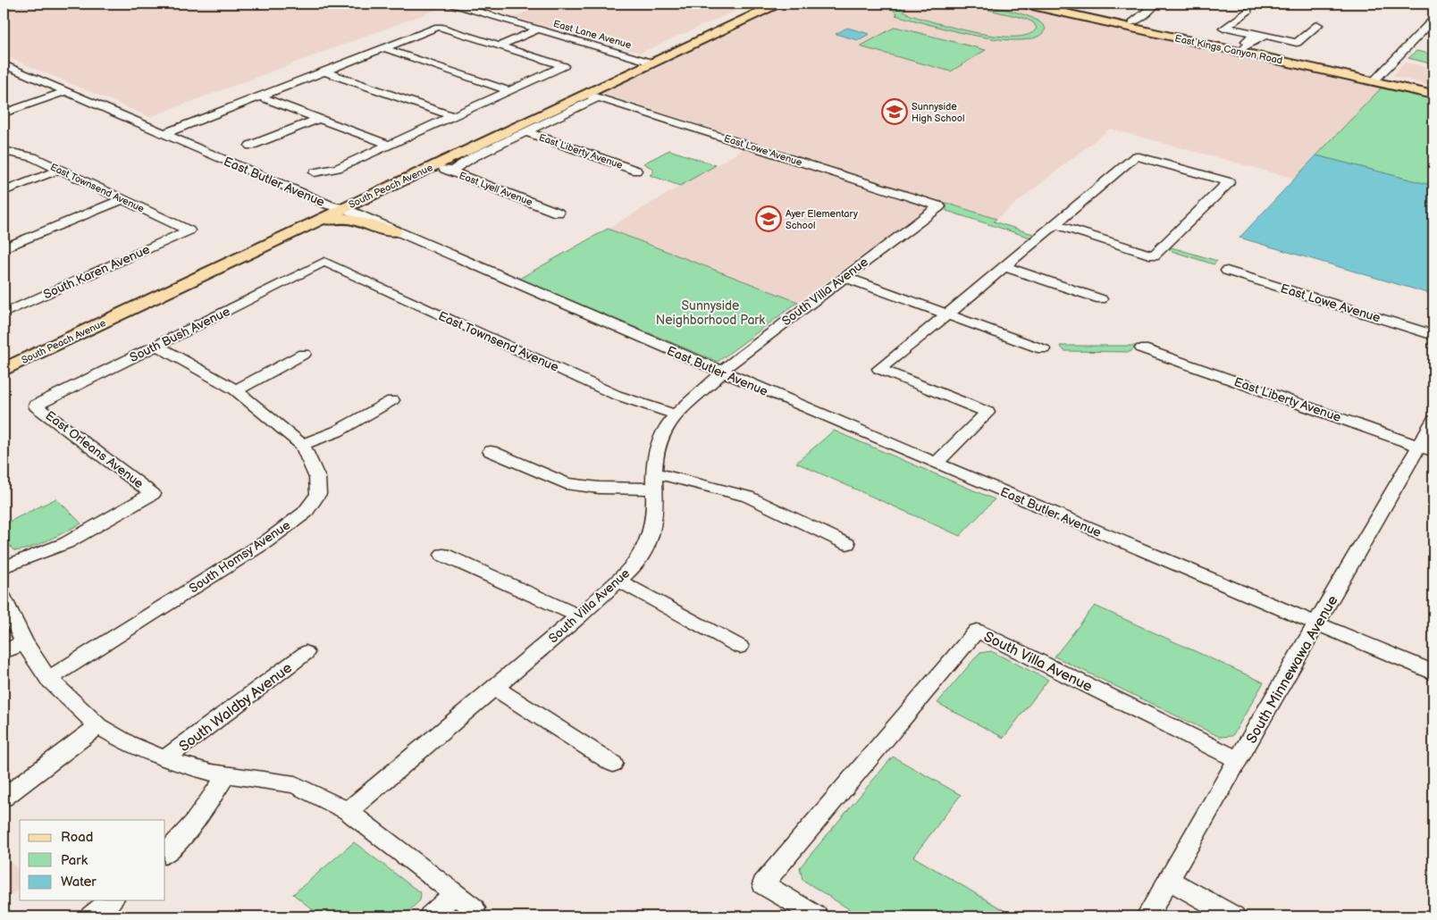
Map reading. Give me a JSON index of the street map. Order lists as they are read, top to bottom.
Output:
{
  "streets": {
    "main road": ["East Kings Canyon Road", "South Peach Avenue"],
    "street": [
      "East Lane Avenue",
      "East Lowe Avenue",
      "East Liberty Avenue",
      "East Butler Avenue",
      "East Townsend Avenue",
      "East Lyell Avenue",
      "South Karen Avenue",
      "South Villa Avenue",
      "South Bush Avenue",
      "East Orleans Avenue",
      "South Homsy Avenue",
      "South Minnewawa Avenue",
      "South Waldby Avenue"
    ]
  },
  "crossings": [
    ["East Lane Avenue", "South Peach Avenue"],
    ["East Lowe Avenue", "South Peach Avenue"],
    ["East Lowe Avenue", "South Villa Avenue"],
    ["East Liberty Avenue", "South Peach Avenue"],
    ["East Liberty Avenue", "South Minnewawa Avenue"],
    ["East Butler Avenue", "South Peach Avenue"],
    ["East Butler Avenue", "South Villa Avenue"],
    ["East Butler Avenue", "South Minnewawa Avenue"],
    ["South Peach Avenue", "East Lyell Avenue"],
    ["East Townsend Avenue", "South Karen Avenue"],
    ["East Townsend Avenue", "South Villa Avenue"],
    ["East Townsend Avenue", "South Bush Avenue"],
    ["South Villa Avenue", "South Minnewawa Avenue"],
    ["South Bush Avenue", "East Orleans Avenue"]
  ],
  "parks": ["Sunnyside Neighborhood Park"],
  "places": {
    "school or university": ["Sunnyside High School", "Ayer Elementary School"]
  },
  "legend": ["Road", "Park", "Water"]
}
